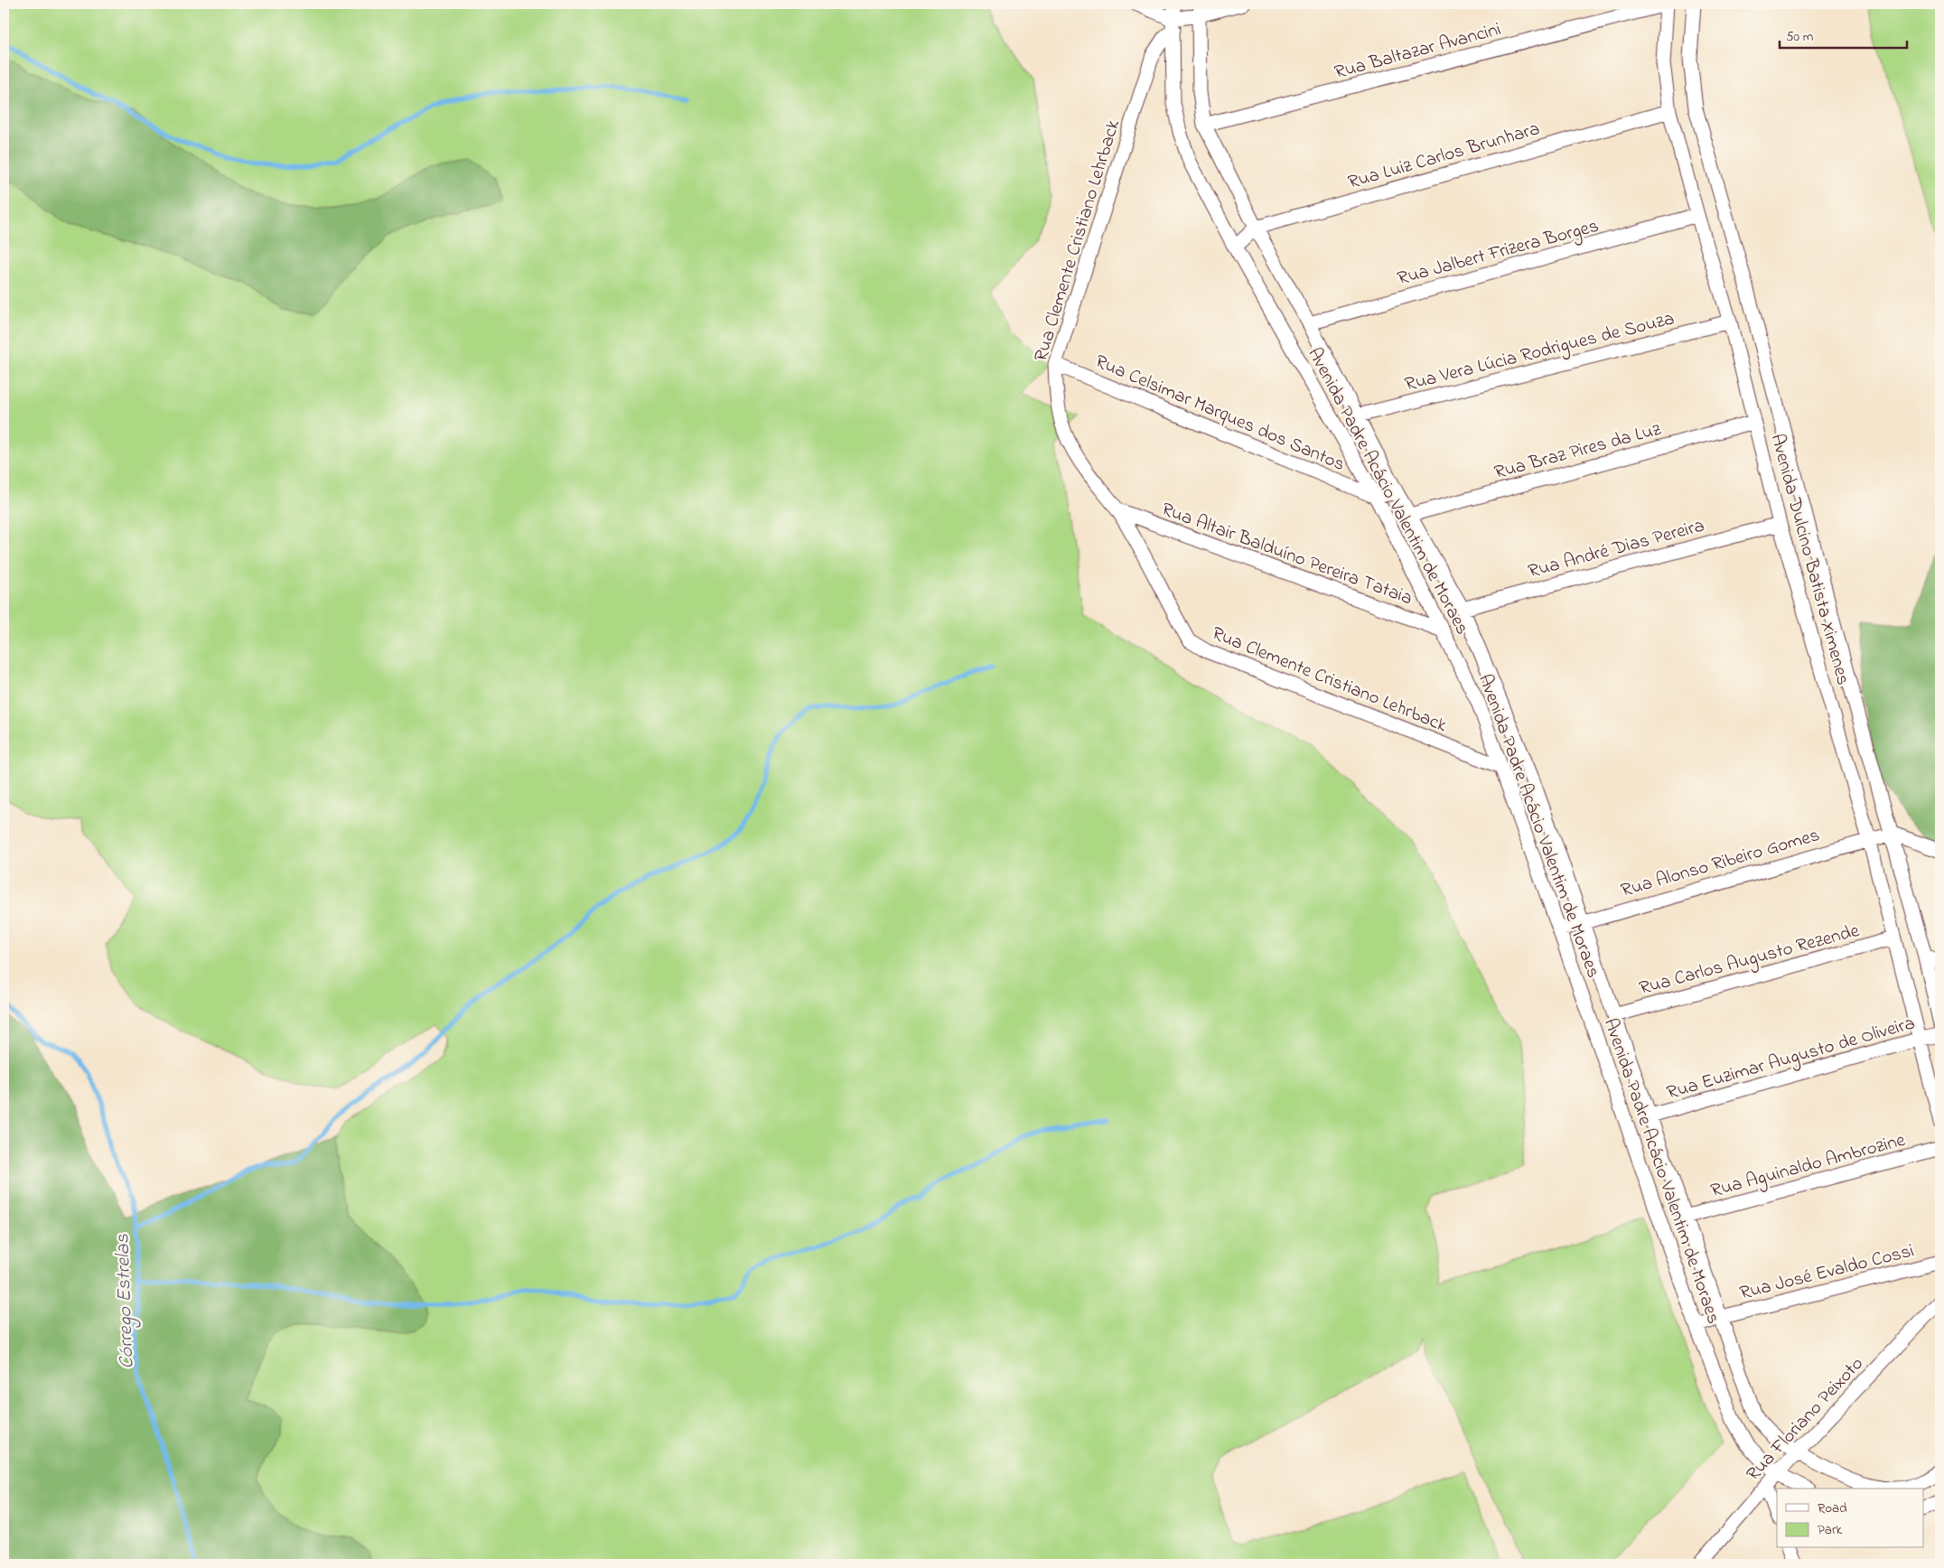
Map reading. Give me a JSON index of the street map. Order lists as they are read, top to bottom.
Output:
{
  "streets": {
    "street": [
      "Rua Baltazar Avancini",
      "Rua Luiz Carlos Brunhara",
      "Rua Clemente Cristiano Lehrback",
      "Rua Jalbert Frizera Borges",
      "Rua Vera Lúcia Rodrigues de Souza",
      "Rua Celsimar Marques dos Santos",
      "Rua Braz Pires da Luz",
      "Avenida Padre Acácio Valentim de Moraes",
      "Rua André Dias Pereira",
      "Rua Altair Balduíno Pereira Tataia",
      "Avenida Dulcino Batista Ximenes",
      "Rua Alonso Ribeiro Gomes",
      "Rua Carlos Augusto Rezende",
      "Rua Euzimar Augusto de Oliveira",
      "Rua Aguinaldo Ambrozine",
      "Rua José Evaldo Cossi",
      "Rua Floriano Peixoto"
    ]
  },
  "crossings": [
    ["Rua Baltazar Avancini", "Avenida Padre Acácio Valentim de Moraes"],
    ["Rua Baltazar Avancini", "Avenida Dulcino Batista Ximenes"],
    ["Rua Luiz Carlos Brunhara", "Avenida Padre Acácio Valentim de Moraes"],
    ["Rua Luiz Carlos Brunhara", "Avenida Dulcino Batista Ximenes"],
    ["Rua Clemente Cristiano Lehrback", "Rua Celsimar Marques dos Santos"],
    ["Rua Clemente Cristiano Lehrback", "Avenida Padre Acácio Valentim de Moraes"],
    ["Rua Clemente Cristiano Lehrback", "Rua Altair Balduíno Pereira Tataia"],
    ["Rua Jalbert Frizera Borges", "Avenida Padre Acácio Valentim de Moraes"],
    ["Rua Jalbert Frizera Borges", "Avenida Dulcino Batista Ximenes"],
    ["Rua Vera Lúcia Rodrigues de Souza", "Avenida Padre Acácio Valentim de Moraes"],
    ["Rua Vera Lúcia Rodrigues de Souza", "Avenida Dulcino Batista Ximenes"],
    ["Rua Celsimar Marques dos Santos", "Avenida Padre Acácio Valentim de Moraes"],
    ["Rua Braz Pires da Luz", "Avenida Padre Acácio Valentim de Moraes"],
    ["Rua Braz Pires da Luz", "Avenida Dulcino Batista Ximenes"],
    ["Avenida Padre Acácio Valentim de Moraes", "Rua André Dias Pereira"],
    ["Avenida Padre Acácio Valentim de Moraes", "Rua Altair Balduíno Pereira Tataia"],
    ["Avenida Padre Acácio Valentim de Moraes", "Rua Alonso Ribeiro Gomes"],
    ["Avenida Padre Acácio Valentim de Moraes", "Rua Carlos Augusto Rezende"],
    ["Avenida Padre Acácio Valentim de Moraes", "Rua Euzimar Augusto de Oliveira"],
    ["Avenida Padre Acácio Valentim de Moraes", "Rua Aguinaldo Ambrozine"],
    ["Avenida Padre Acácio Valentim de Moraes", "Rua José Evaldo Cossi"],
    ["Avenida Padre Acácio Valentim de Moraes", "Rua Floriano Peixoto"],
    ["Rua André Dias Pereira", "Avenida Dulcino Batista Ximenes"],
    ["Avenida Dulcino Batista Ximenes", "Rua Alonso Ribeiro Gomes"],
    ["Avenida Dulcino Batista Ximenes", "Rua Carlos Augusto Rezende"],
    ["Avenida Dulcino Batista Ximenes", "Rua Euzimar Augusto de Oliveira"]
  ],
  "water": ["Córrego Estrelas"],
  "legend": ["Road", "Park"],
  "scale_bar": "50 m"
}
